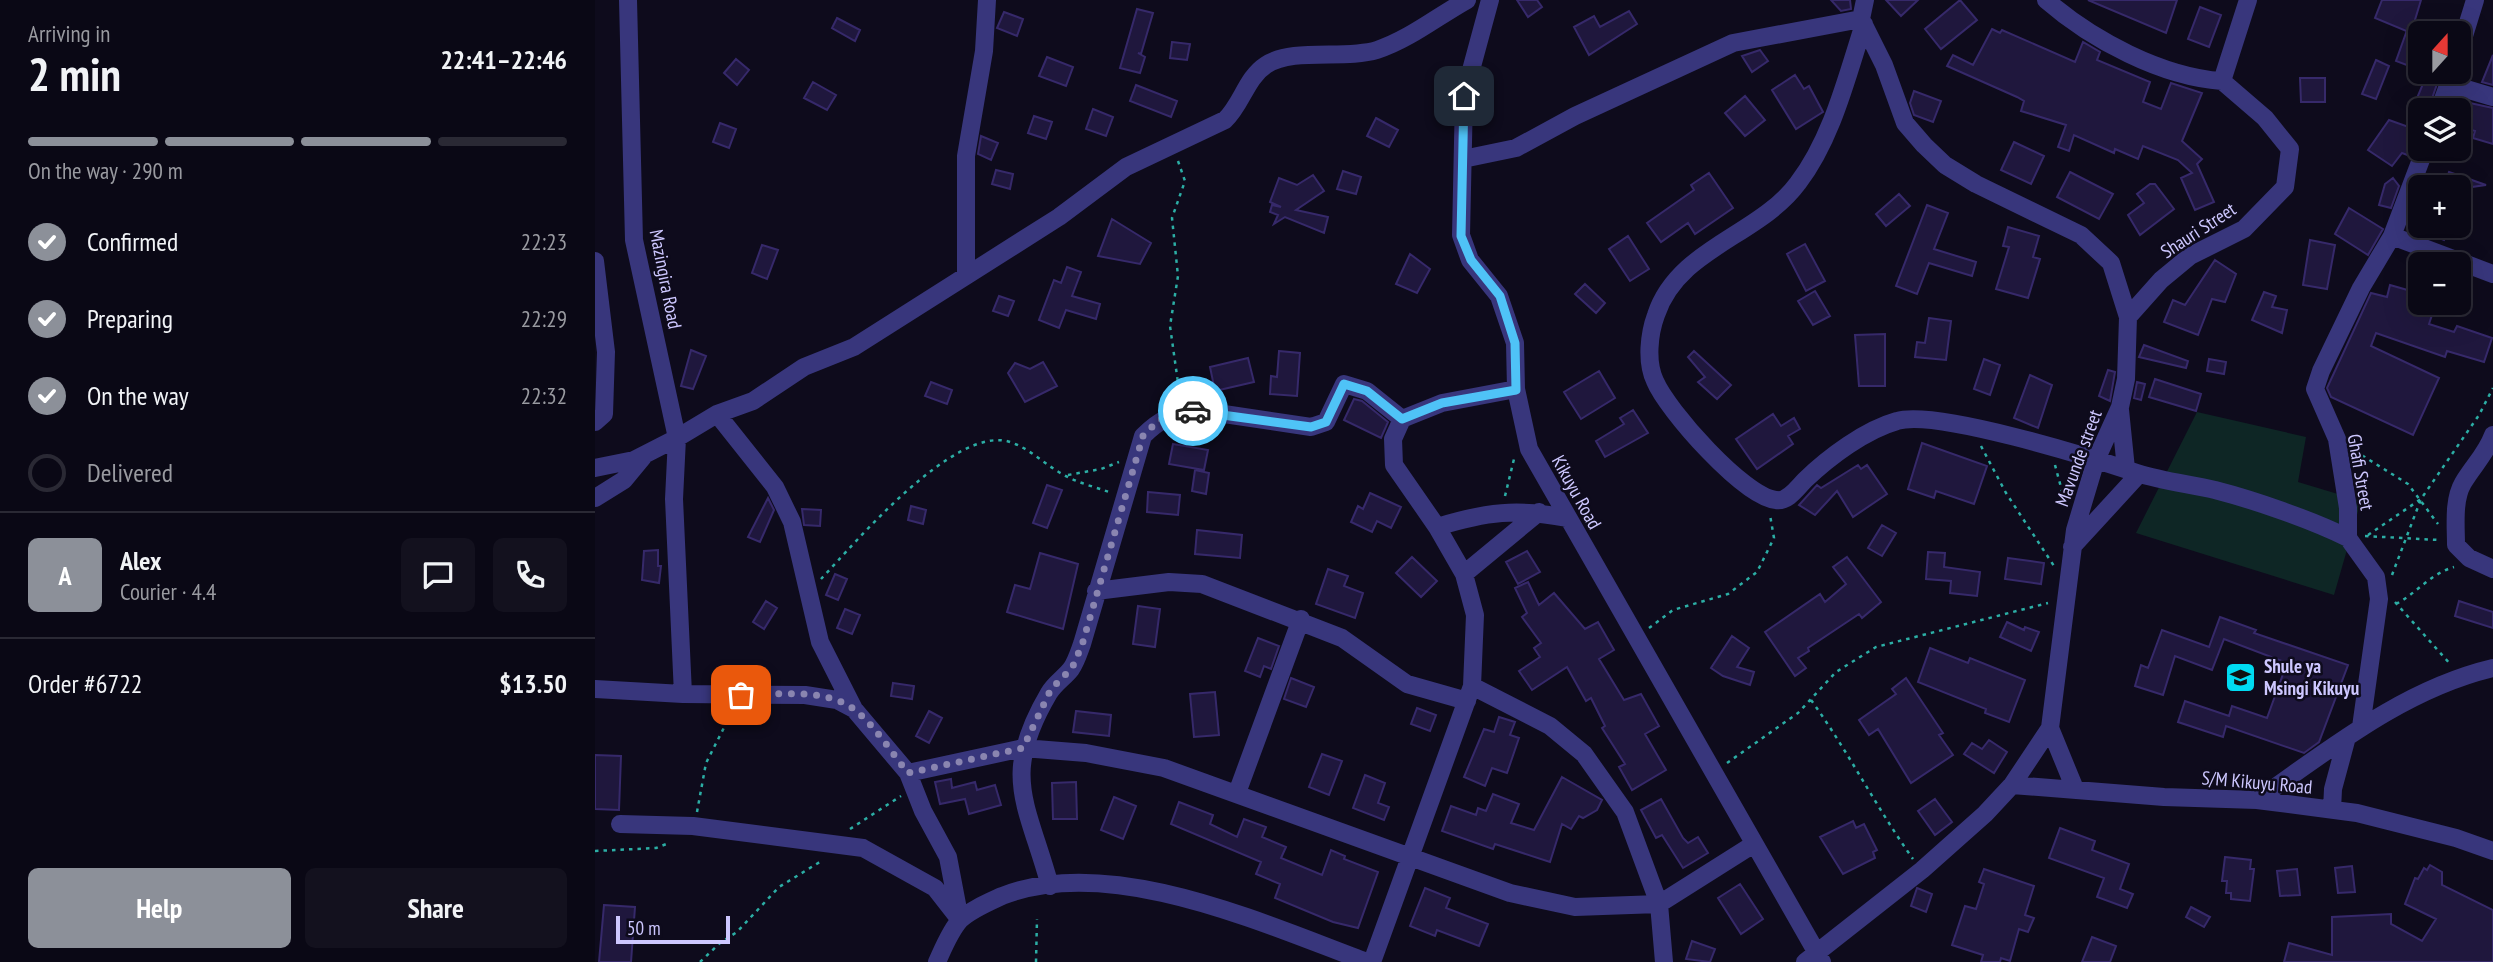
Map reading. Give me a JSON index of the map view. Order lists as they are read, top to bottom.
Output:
{
  "streets": {
    "street": [
      "Shauri Street",
      "Mazingira Road",
      "Mavunde street",
      "Ghafi Street",
      "Kikuyu Road",
      "S/M Kikuyu Road"
    ]
  },
  "crossings": [
    ["Shauri Street", "Mavunde street"],
    ["Mavunde street", "Kikuyu Road"],
    ["Mavunde street", "S/M Kikuyu Road"],
    ["Ghafi Street", "S/M Kikuyu Road"]
  ],
  "places": {
    "school or university": ["Shule ya Msingi Kikuyu"]
  },
  "scale_bar": "50 m",
  "north": "top",
  "page": {
    "heading": ["2 min", "Arriving in", "22:41–22:46"],
    "panel": [
      "Alex",
      "Courier · 4.4",
      "Order #6722",
      "$13.50"
    ],
    "map_buttons": ["+", "−"],
    "bar": "On the way · 290 m",
    "list": [
      ["Confirmed", "22:23"],
      ["Preparing", "22:29"],
      ["On the way", "22:32"],
      "Delivered"
    ],
    "round": "A",
    "buttons": ["Help", "Share"],
    "scale": "50 m"
  }
}
